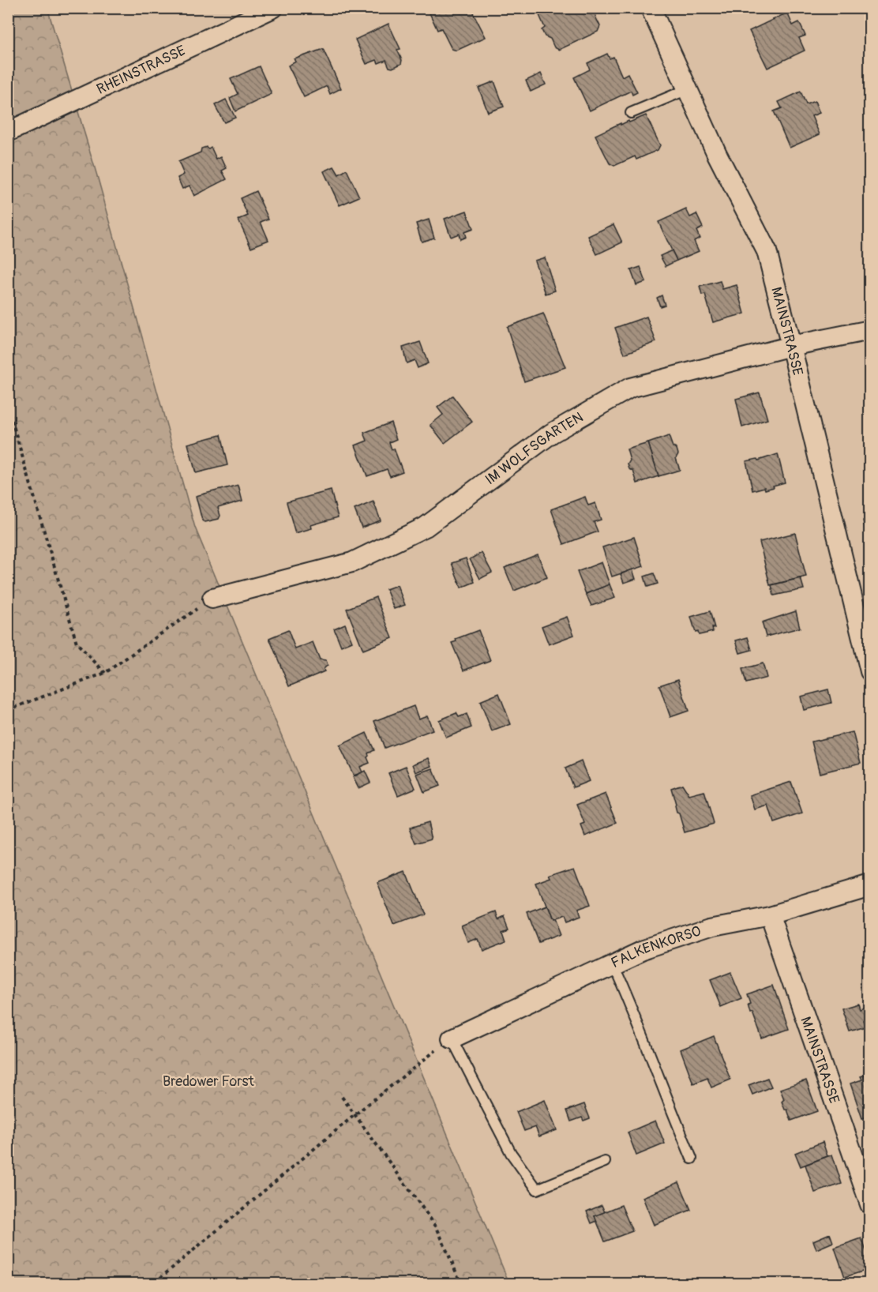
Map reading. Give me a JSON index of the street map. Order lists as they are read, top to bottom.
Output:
{
  "streets": {
    "street": [
      "RHEINSTRASSE",
      "MAINSTRASSE",
      "IM WOLFSGARTEN",
      "FALKENKORSO"
    ]
  },
  "crossings": [
    ["MAINSTRASSE", "IM WOLFSGARTEN"],
    ["MAINSTRASSE", "FALKENKORSO"]
  ],
  "parks": ["Bredower Forst"]
}
